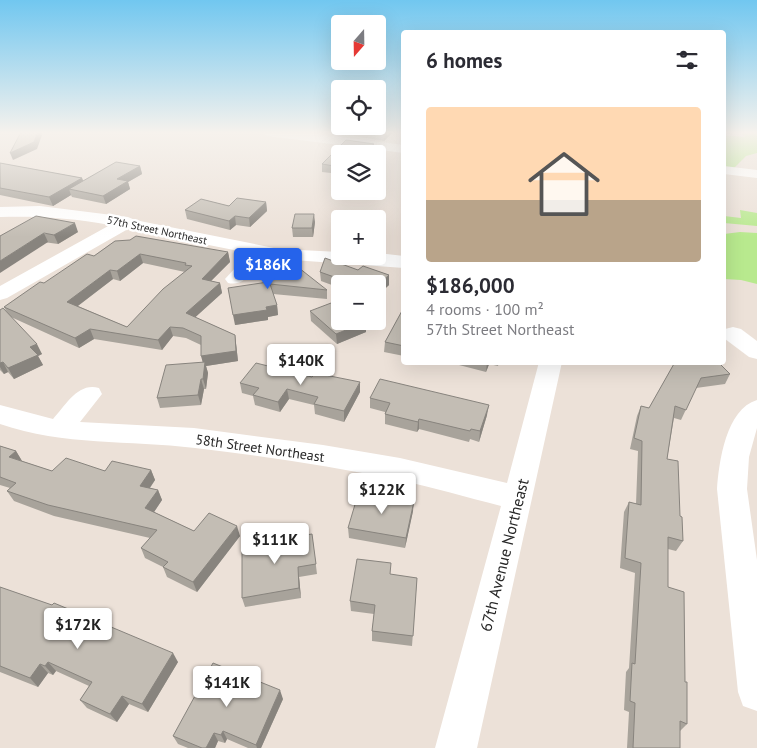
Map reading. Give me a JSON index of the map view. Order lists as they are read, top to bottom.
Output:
{
  "streets": {
    "street": ["57th Street Northeast", "58th Street Northeast", "67th Avenue Northeast"]
  },
  "crossings": [
    ["58th Street Northeast", "67th Avenue Northeast"]
  ],
  "north": "bottom",
  "page": {
    "map_buttons": ["+", "−"],
    "heading": "6 homes",
    "list": [
      {
        "name": "$186,000",
        "note": "4 rooms · 100 m² · 57th Street Northeast"
      }
    ],
    "price": [
      "$186K",
      "$140K",
      "$122K",
      "$111K",
      "$172K",
      "$141K"
    ]
  }
}
